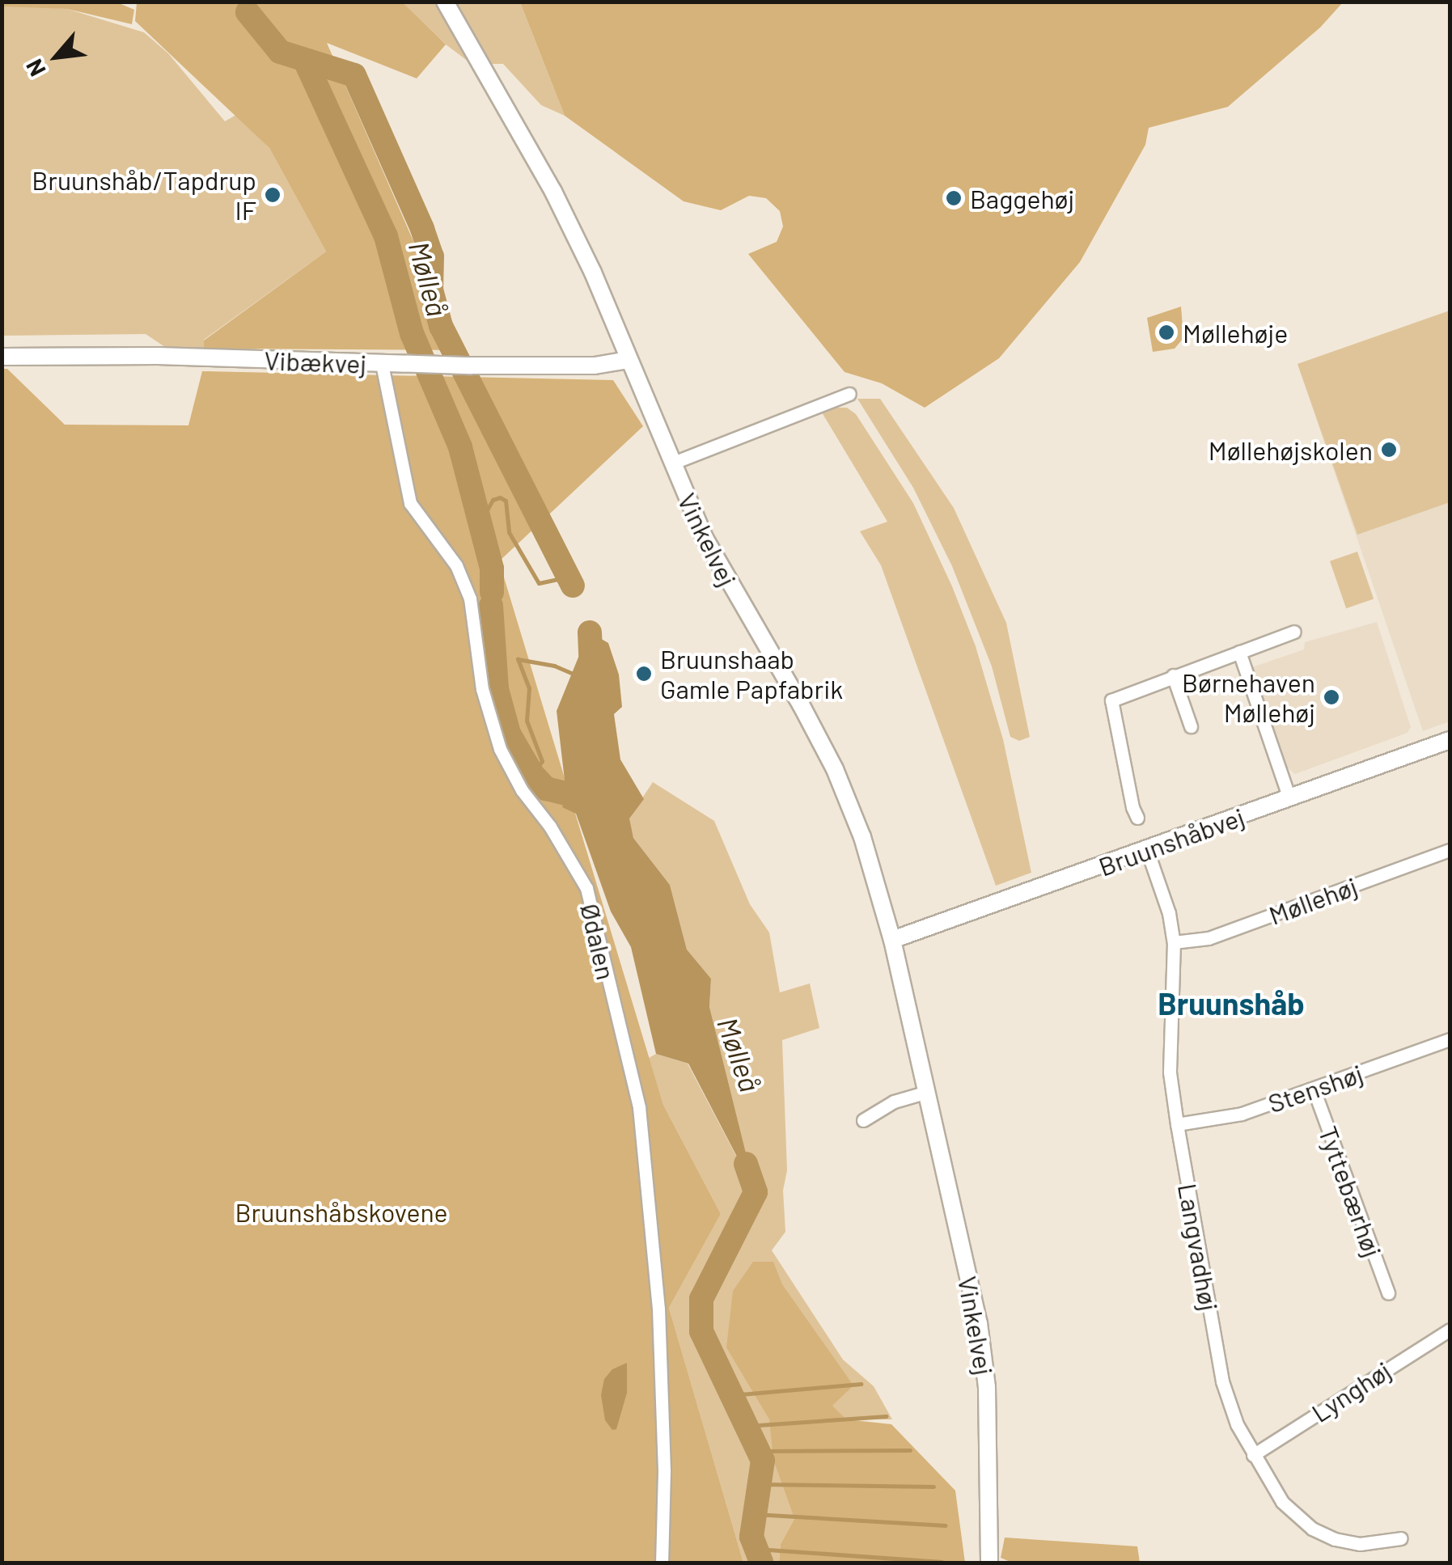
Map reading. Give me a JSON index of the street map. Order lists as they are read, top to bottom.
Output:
{
  "streets": {
    "street": [
      "Vibækvej",
      "Vinkelvej",
      "Bruunshåbvej",
      "Møllehøj",
      "Ødalen",
      "Stenshøj",
      "Tyttebærhøj",
      "Langvadhøj",
      "Lynghøj"
    ]
  },
  "crossings": [
    ["Vibækvej", "Vinkelvej"],
    ["Vibækvej", "Ødalen"],
    ["Vinkelvej", "Bruunshåbvej"],
    ["Bruunshåbvej", "Langvadhøj"],
    ["Møllehøj", "Langvadhøj"],
    ["Stenshøj", "Tyttebærhøj"],
    ["Stenshøj", "Langvadhøj"],
    ["Langvadhøj", "Lynghøj"]
  ],
  "districts": ["Bruunshåb"],
  "water": ["Mølleå"],
  "parks": ["Bruunshåbskovene"],
  "places": [
    "Bruunshåb/Tapdrup IF",
    "Baggehøj",
    "Møllehøje",
    "Møllehøjskolen",
    "Bruunshaab Gamle Papfabrik",
    "Børnehaven Møllehøj"
  ],
  "north": "bottom left"
}
